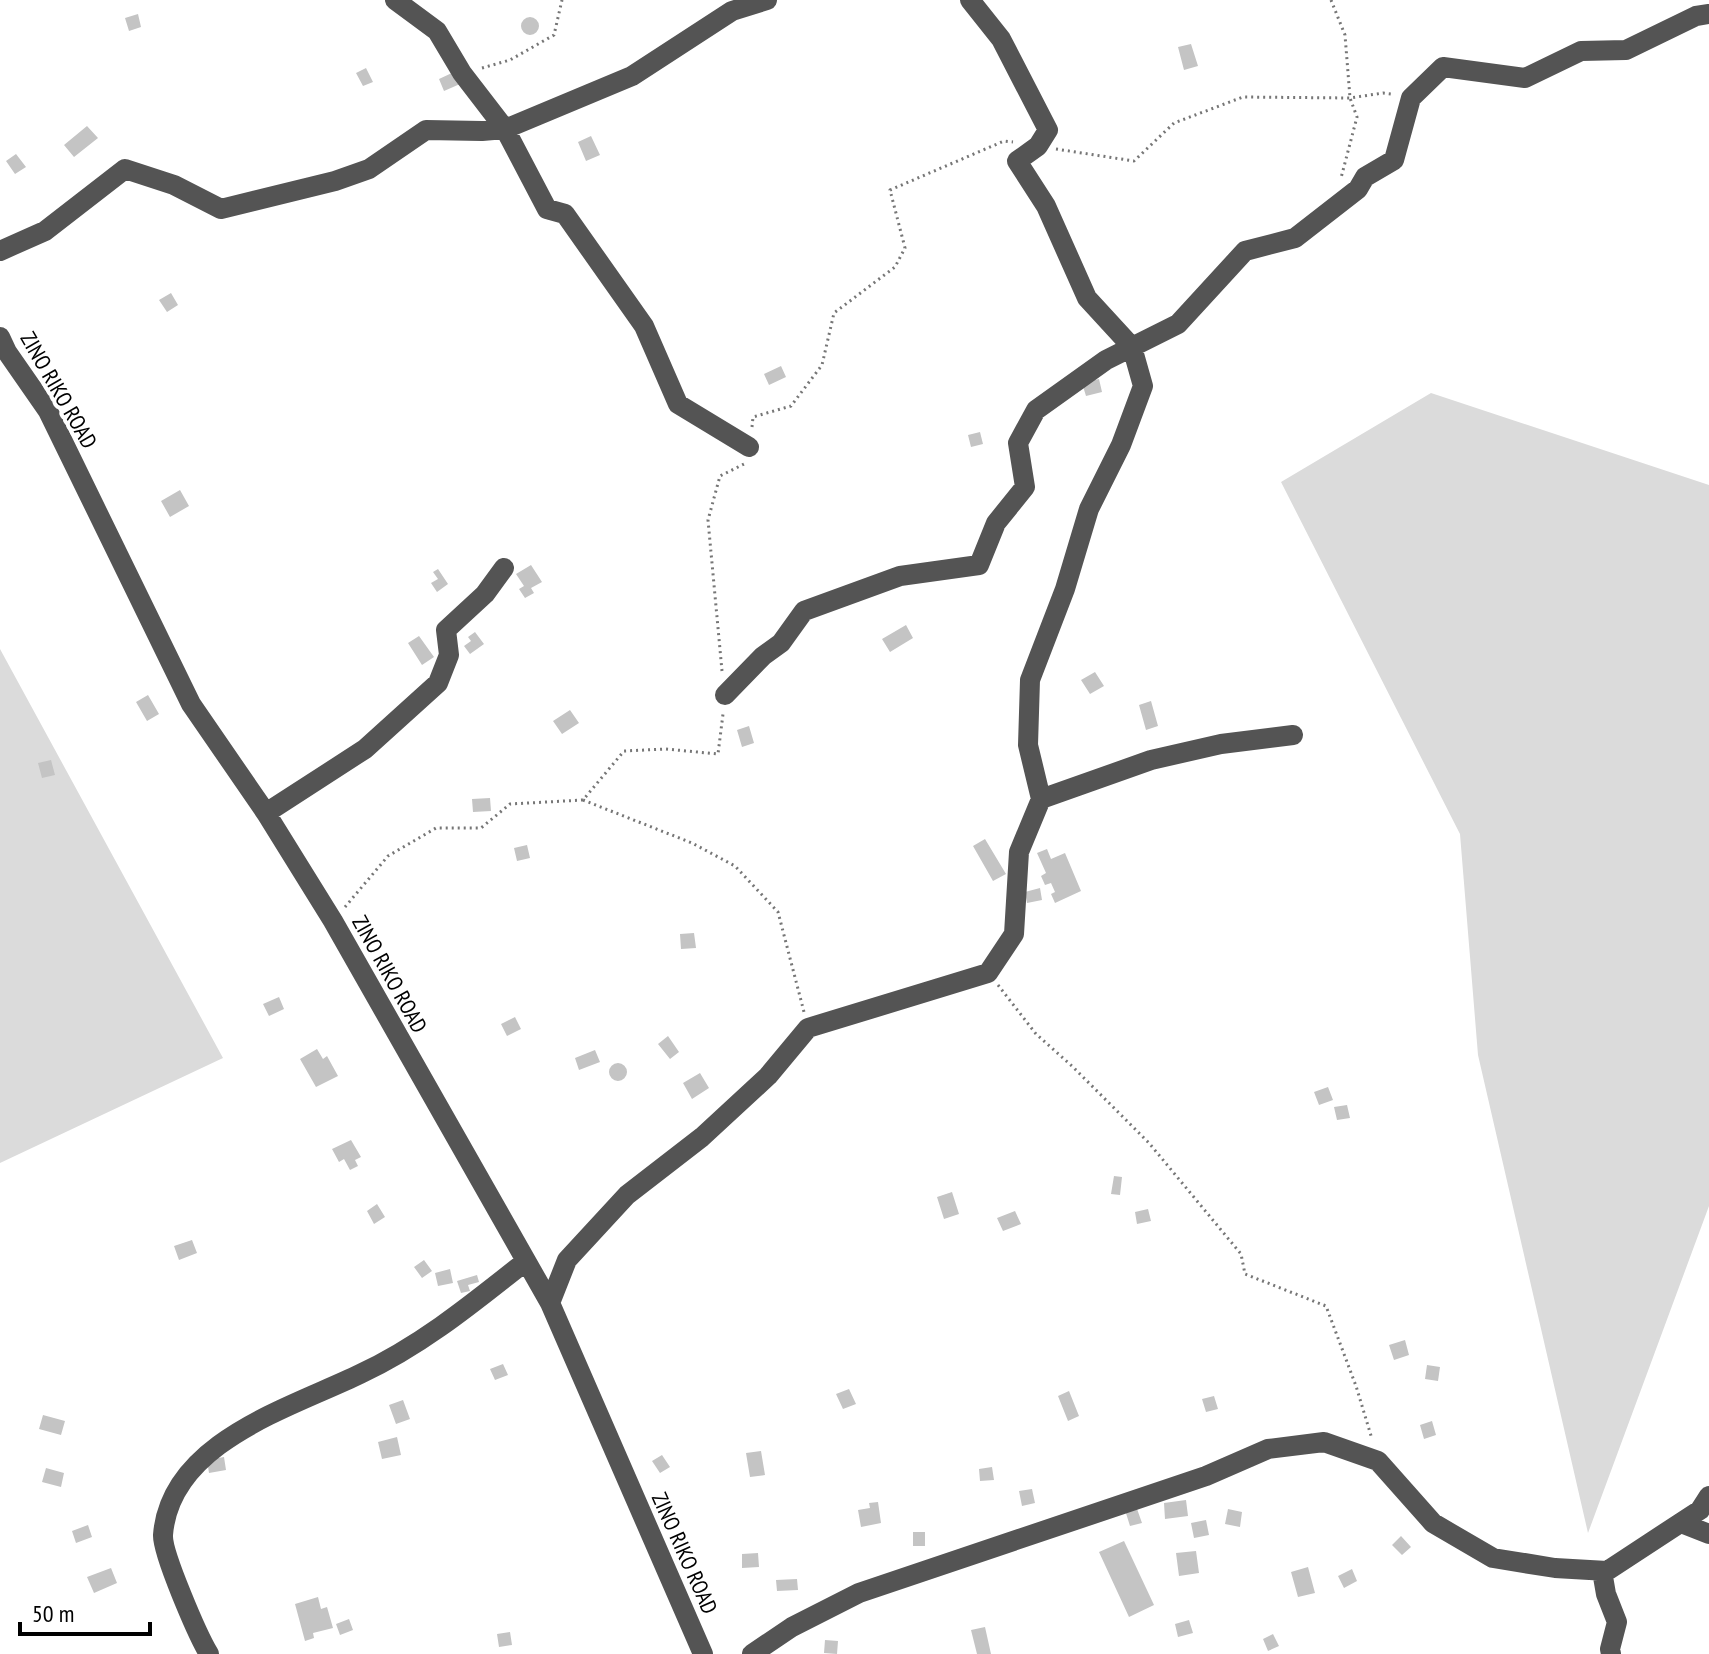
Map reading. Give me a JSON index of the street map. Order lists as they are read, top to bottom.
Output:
{
  "streets": {
    "street": ["ZINO RIKO ROAD"]
  },
  "scale_bar": "50 m"
}
